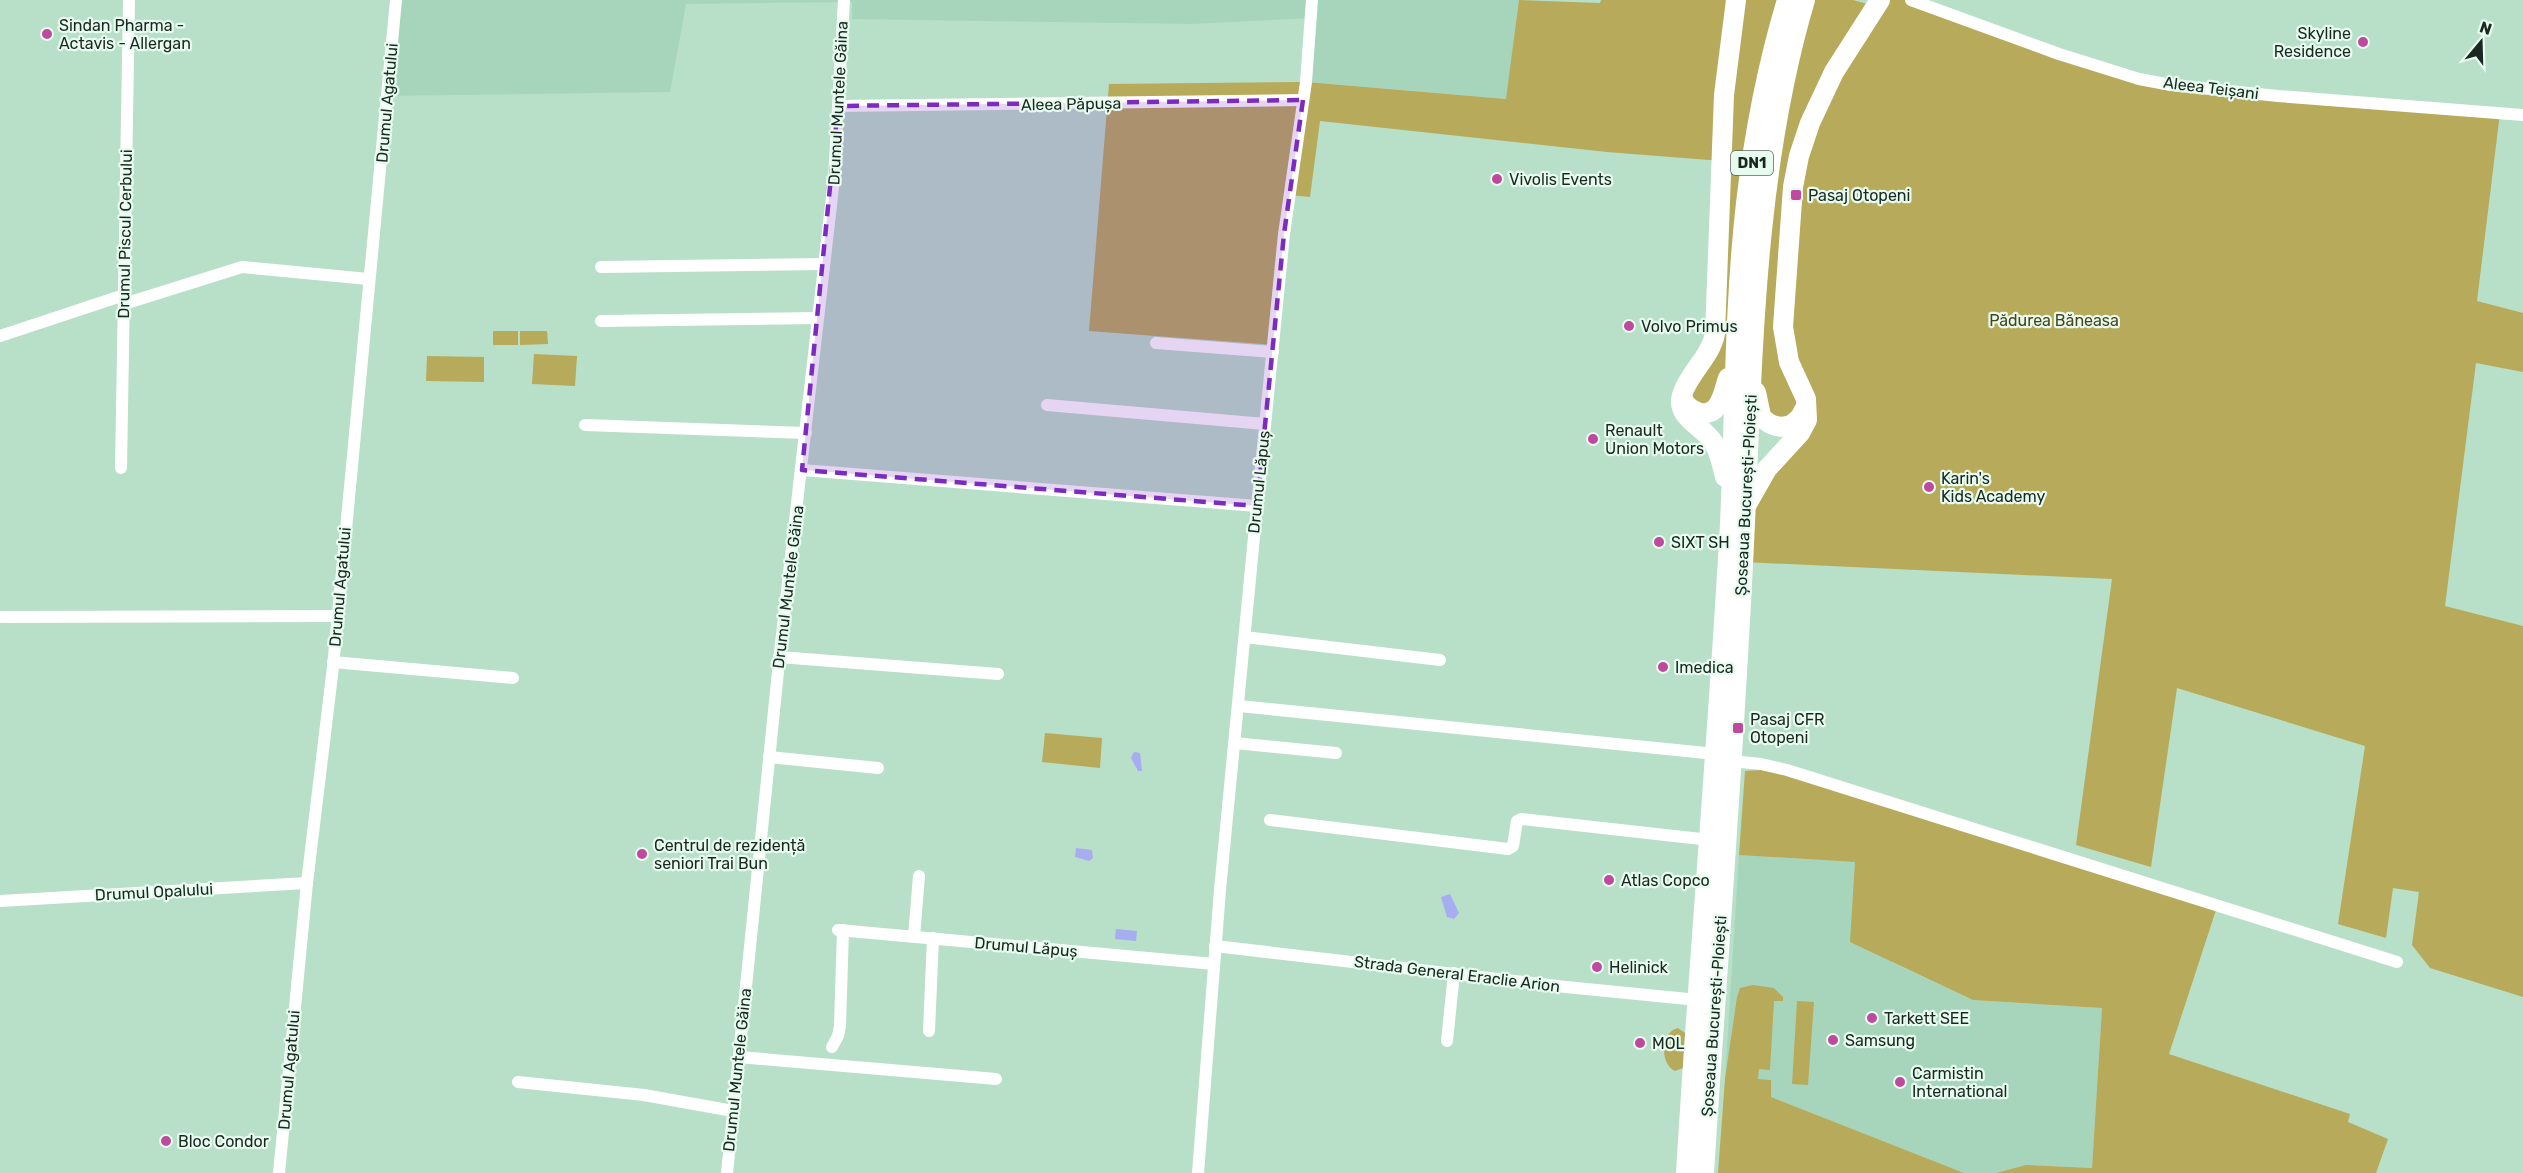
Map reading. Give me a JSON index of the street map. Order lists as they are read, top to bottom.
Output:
{
  "streets": {
    "highway": ["DN1", "Șoseaua București-Ploiești"],
    "street": [
      "Aleea Teișani",
      "Drumul Agatului",
      "Drumul Muntele Găina",
      "Aleea Păpușa",
      "Drumul Piscul Cerbului",
      "Drumul Lăpuș",
      "Drumul Opalului",
      "Strada General Eraclie Arion"
    ]
  },
  "crossings": [
    ["Drumul Agatului", "Drumul Opalului"],
    ["Drumul Muntele Găina", "Aleea Păpușa"],
    ["Aleea Păpușa", "Drumul Lăpuș"],
    ["Drumul Lăpuș", "Strada General Eraclie Arion"],
    ["Șoseaua București-Ploiești", "Strada General Eraclie Arion"]
  ],
  "parks": ["Pădurea Băneasa"],
  "places": {
    "other": [
      "Sindan Pharma - Actavis - Allergan",
      "Skyline Residence",
      "Vivolis Events",
      "Volvo Primus",
      "Renault Union Motors",
      "Karin's Kids Academy",
      "SIXT SH",
      "Imedica",
      "Centrul de rezidență seniori Trai Bun",
      "Atlas Copco",
      "Helinick",
      "Tarkett SEE",
      "Samsung",
      "MOL",
      "Carmistin International",
      "Bloc Condor"
    ],
    "transit": ["Pasaj Otopeni", "Pasaj CFR Otopeni"]
  },
  "north": "top"
}
